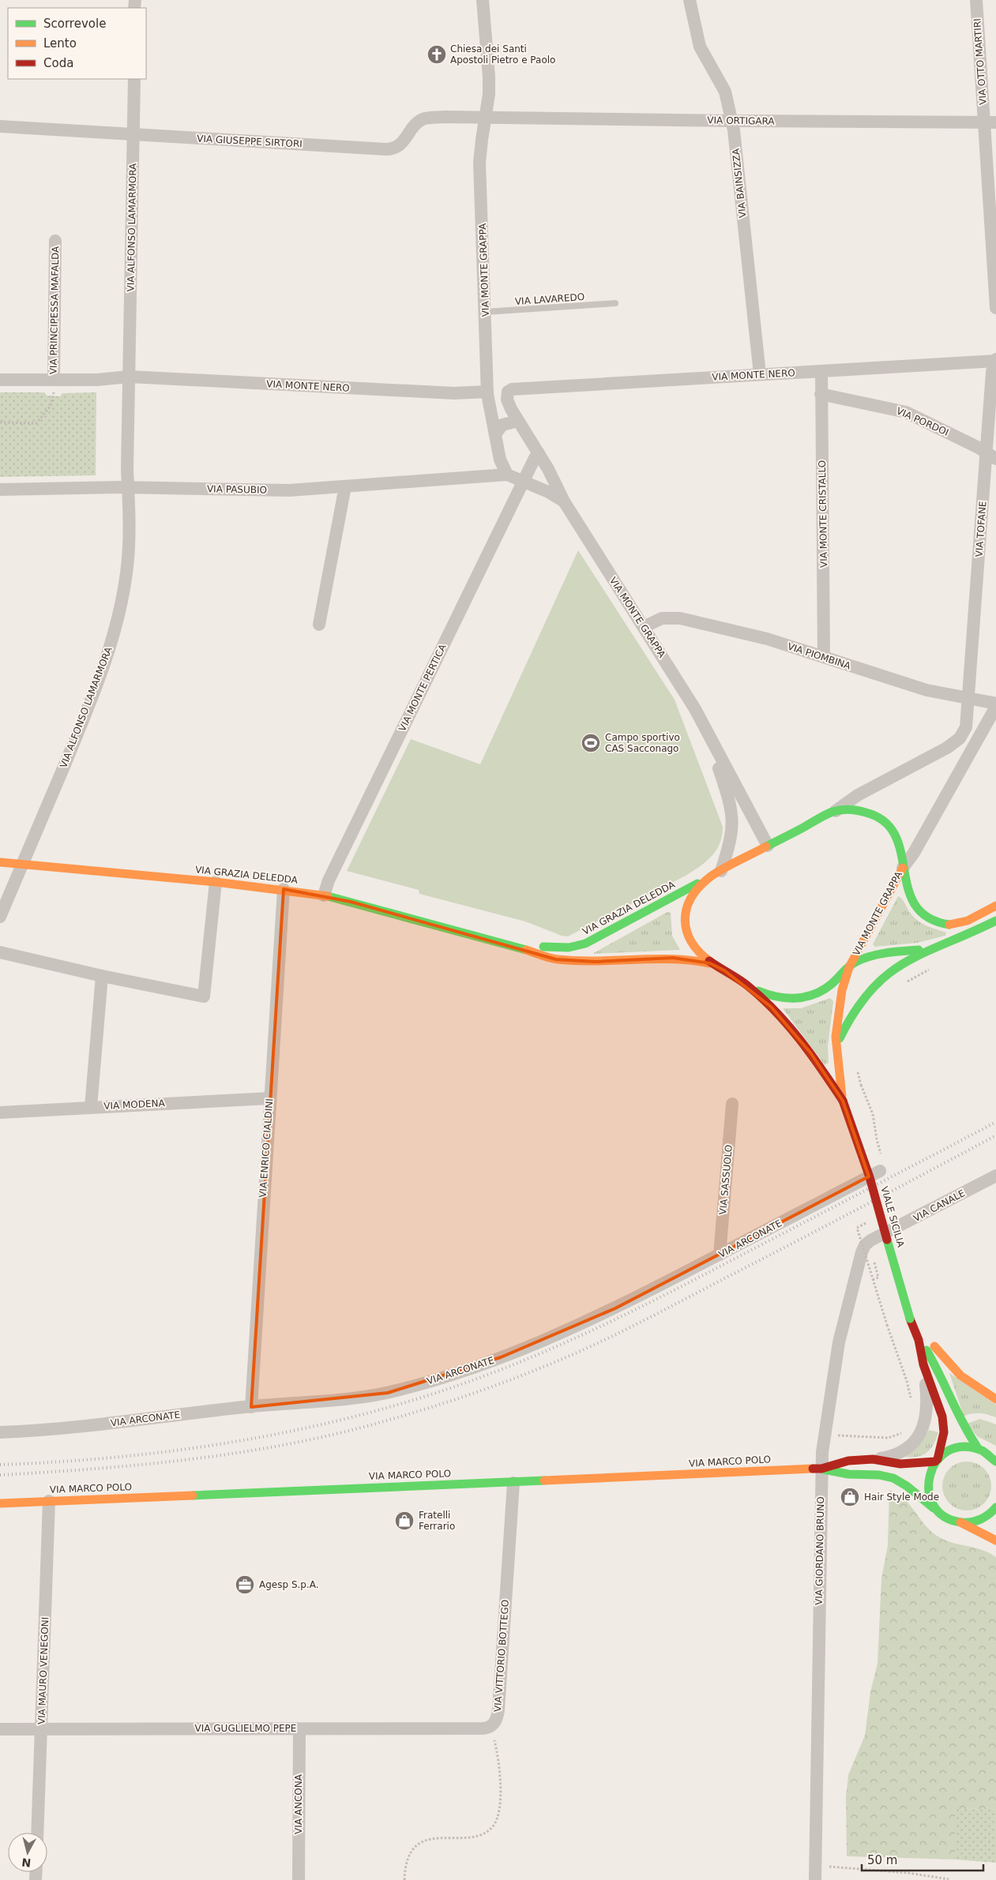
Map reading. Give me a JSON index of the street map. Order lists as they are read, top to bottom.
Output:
{
  "streets": {
    "main road": [
      "VIA MONTE GRAPPA",
      "VIA GRAZIA DELEDDA",
      "VIALE SICILIA",
      "VIA MARCO POLO"
    ],
    "street": [
      "VIA OTTO MARTIRI",
      "VIA ORTIGARA",
      "VIA GIUSEPPE SIRTORI",
      "VIA BAINSIZZA",
      "VIA ALFONSO LAMARMORA",
      "VIA PRINCIPESSA MAFALDA",
      "VIA MONTE NERO",
      "VIA PORDOI",
      "VIA PASUBIO",
      "VIA MONTE CRISTALLO",
      "VIA TOFANE",
      "VIA PIOMBINA",
      "VIA MONTE PERTICA",
      "VIA MODENA",
      "VIA ENRICO CIALDINI",
      "VIA SASSUOLO",
      "VIA CANALE",
      "VIA ARCONATE",
      "VIA GIORDANO BRUNO",
      "VIA VITTORIO BOTTEGO",
      "VIA MAURO VENEGONI",
      "VIA GUGLIELMO PEPE",
      "VIA ANCONA"
    ],
    "lane": ["VIA LAVAREDO"]
  },
  "crossings": [
    ["VIA OTTO MARTIRI", "VIA ORTIGARA"],
    ["VIA ORTIGARA", "VIA GIUSEPPE SIRTORI"],
    ["VIA ORTIGARA", "VIA BAINSIZZA"],
    ["VIA ORTIGARA", "VIA MONTE GRAPPA"],
    ["VIA GIUSEPPE SIRTORI", "VIA ALFONSO LAMARMORA"],
    ["VIA GIUSEPPE SIRTORI", "VIA MONTE GRAPPA"],
    ["VIA BAINSIZZA", "VIA MONTE NERO"],
    ["VIA ALFONSO LAMARMORA", "VIA PRINCIPESSA MAFALDA"],
    ["VIA ALFONSO LAMARMORA", "VIA MONTE NERO"],
    ["VIA ALFONSO LAMARMORA", "VIA PASUBIO"],
    ["VIA ALFONSO LAMARMORA", "VIA GRAZIA DELEDDA"],
    ["VIA MONTE GRAPPA", "VIA LAVAREDO"],
    ["VIA MONTE GRAPPA", "VIA MONTE NERO"],
    ["VIA MONTE GRAPPA", "VIA PASUBIO"],
    ["VIA MONTE GRAPPA", "VIA TOFANE"],
    ["VIA MONTE GRAPPA", "VIA PIOMBINA"],
    ["VIA MONTE GRAPPA", "VIA MONTE PERTICA"],
    ["VIA MONTE GRAPPA", "VIA GRAZIA DELEDDA"],
    ["VIA MONTE GRAPPA", "VIALE SICILIA"],
    ["VIA PRINCIPESSA MAFALDA", "VIA MONTE NERO"],
    ["VIA MONTE NERO", "VIA MONTE CRISTALLO"],
    ["VIA MONTE NERO", "VIA TOFANE"],
    ["VIA PORDOI", "VIA MONTE CRISTALLO"],
    ["VIA PORDOI", "VIA TOFANE"],
    ["VIA MONTE CRISTALLO", "VIA PIOMBINA"],
    ["VIA TOFANE", "VIA PIOMBINA"],
    ["VIA MONTE PERTICA", "VIA GRAZIA DELEDDA"],
    ["VIA GRAZIA DELEDDA", "VIA ENRICO CIALDINI"],
    ["VIA MODENA", "VIA ENRICO CIALDINI"],
    ["VIA ENRICO CIALDINI", "VIA ARCONATE"],
    ["VIA SASSUOLO", "VIA ARCONATE"],
    ["VIA CANALE", "VIA GIORDANO BRUNO"],
    ["VIA MARCO POLO", "VIA GIORDANO BRUNO"],
    ["VIA MARCO POLO", "VIA VITTORIO BOTTEGO"],
    ["VIA MARCO POLO", "VIA MAURO VENEGONI"],
    ["VIA VITTORIO BOTTEGO", "VIA GUGLIELMO PEPE"],
    ["VIA MAURO VENEGONI", "VIA GUGLIELMO PEPE"],
    ["VIA GUGLIELMO PEPE", "VIA ANCONA"]
  ],
  "places": {
    "church": ["Chiesa dei Santi Apostoli Pietro e Paolo"],
    "sports": ["Campo sportivo CAS Sacconago"],
    "shop": ["Hair Style Mode", "Fratelli Ferrario"],
    "office": ["Agesp S.p.A."]
  },
  "legend": ["Scorrevole", "Lento", "Coda"],
  "scale_bar": "50 m",
  "north": "bottom"
}
